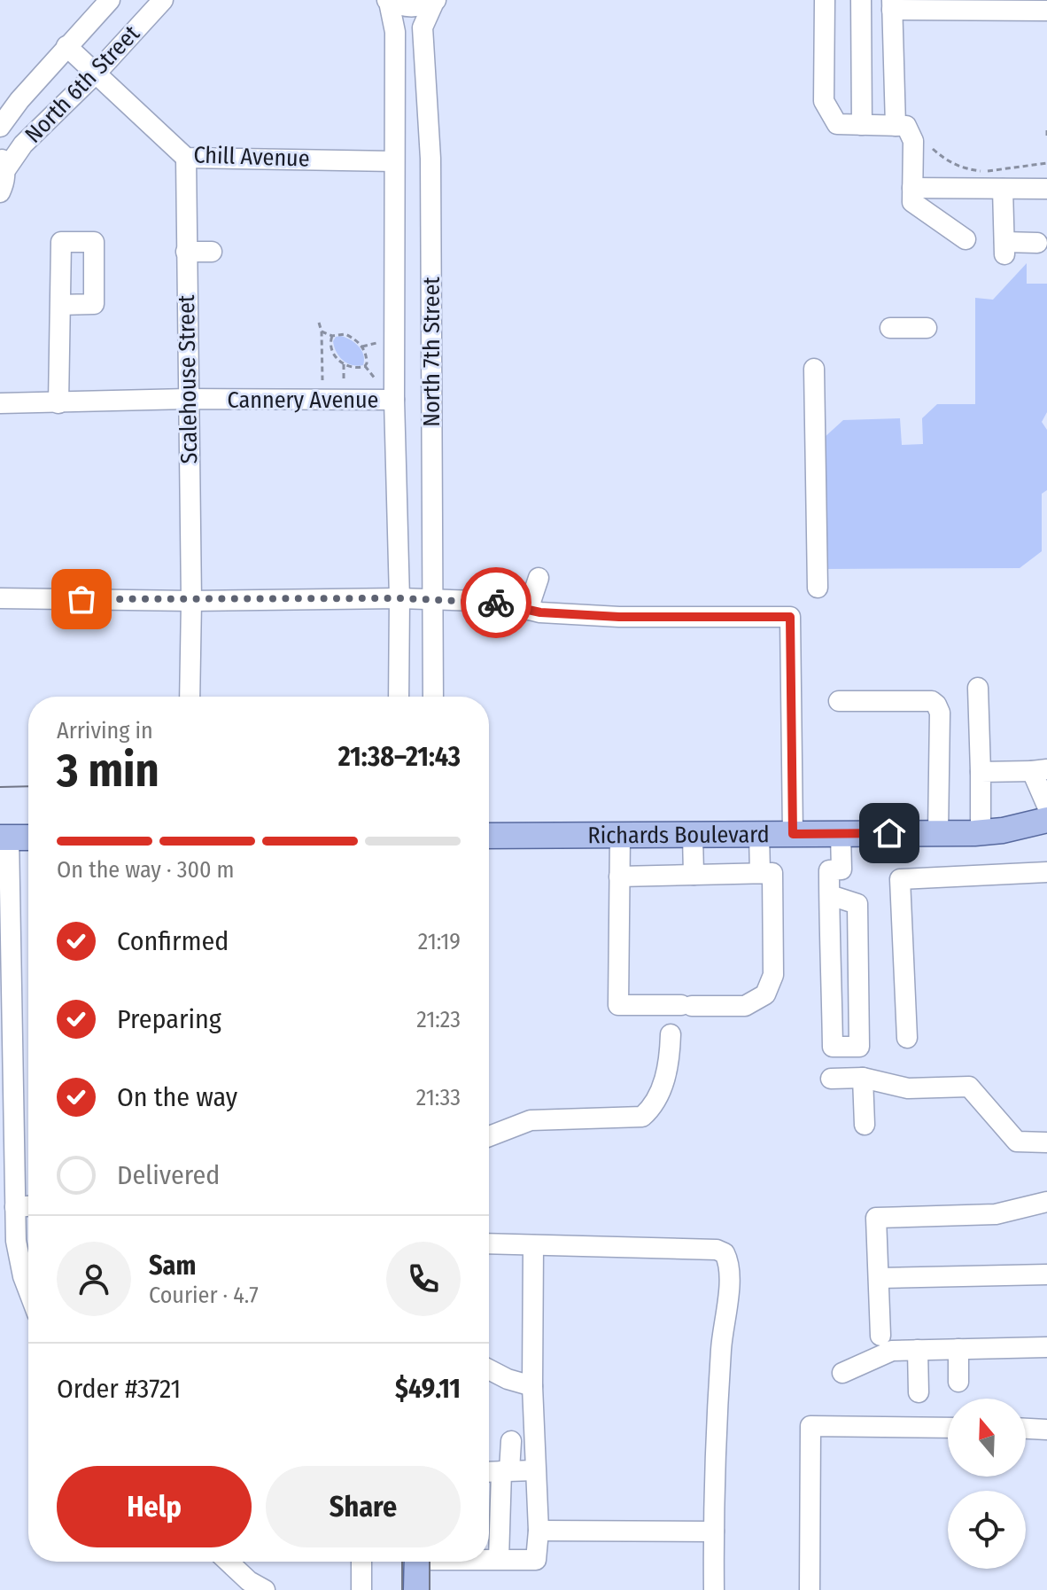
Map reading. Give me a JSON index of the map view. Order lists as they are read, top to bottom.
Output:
{
  "streets": {
    "main road": ["Richards Boulevard"],
    "street": [
      "North 6th Street",
      "Chill Avenue",
      "North 7th Street",
      "Scalehouse Street",
      "Cannery Avenue"
    ]
  },
  "crossings": [
    ["North 6th Street", "Chill Avenue"],
    ["Chill Avenue", "North 7th Street"],
    ["Chill Avenue", "Scalehouse Street"],
    ["North 7th Street", "Cannery Avenue"],
    ["Scalehouse Street", "Cannery Avenue"]
  ],
  "north": "top",
  "page": {
    "heading": ["3 min", "Arriving in", "21:38–21:43"],
    "panel": [
      "Sam",
      "Courier · 4.7",
      "Order #3721",
      "$49.11"
    ],
    "bar": "On the way · 300 m",
    "list": [
      ["Confirmed", "21:19"],
      ["Preparing", "21:23"],
      ["On the way", "21:33"],
      "Delivered"
    ],
    "buttons": ["Help", "Share"]
  }
}
